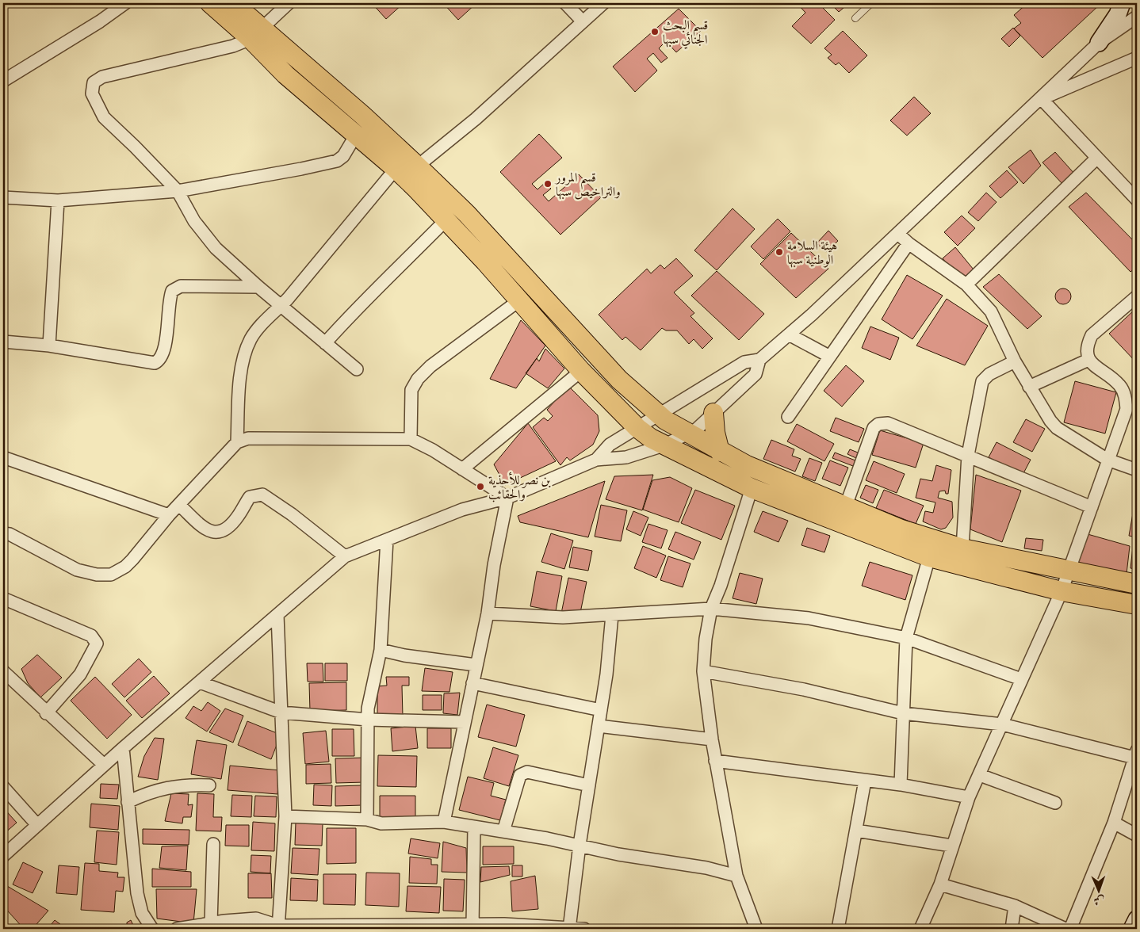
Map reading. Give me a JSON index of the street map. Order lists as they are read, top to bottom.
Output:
{
  "places": [
    "قسم البحث الجنائي سبها",
    "قسم المرور والتراخيص سبها",
    "هيئة السلامة الوطنية سبها",
    "بن نصر للأحذية والحقائب"
  ],
  "north": "bottom"
}
